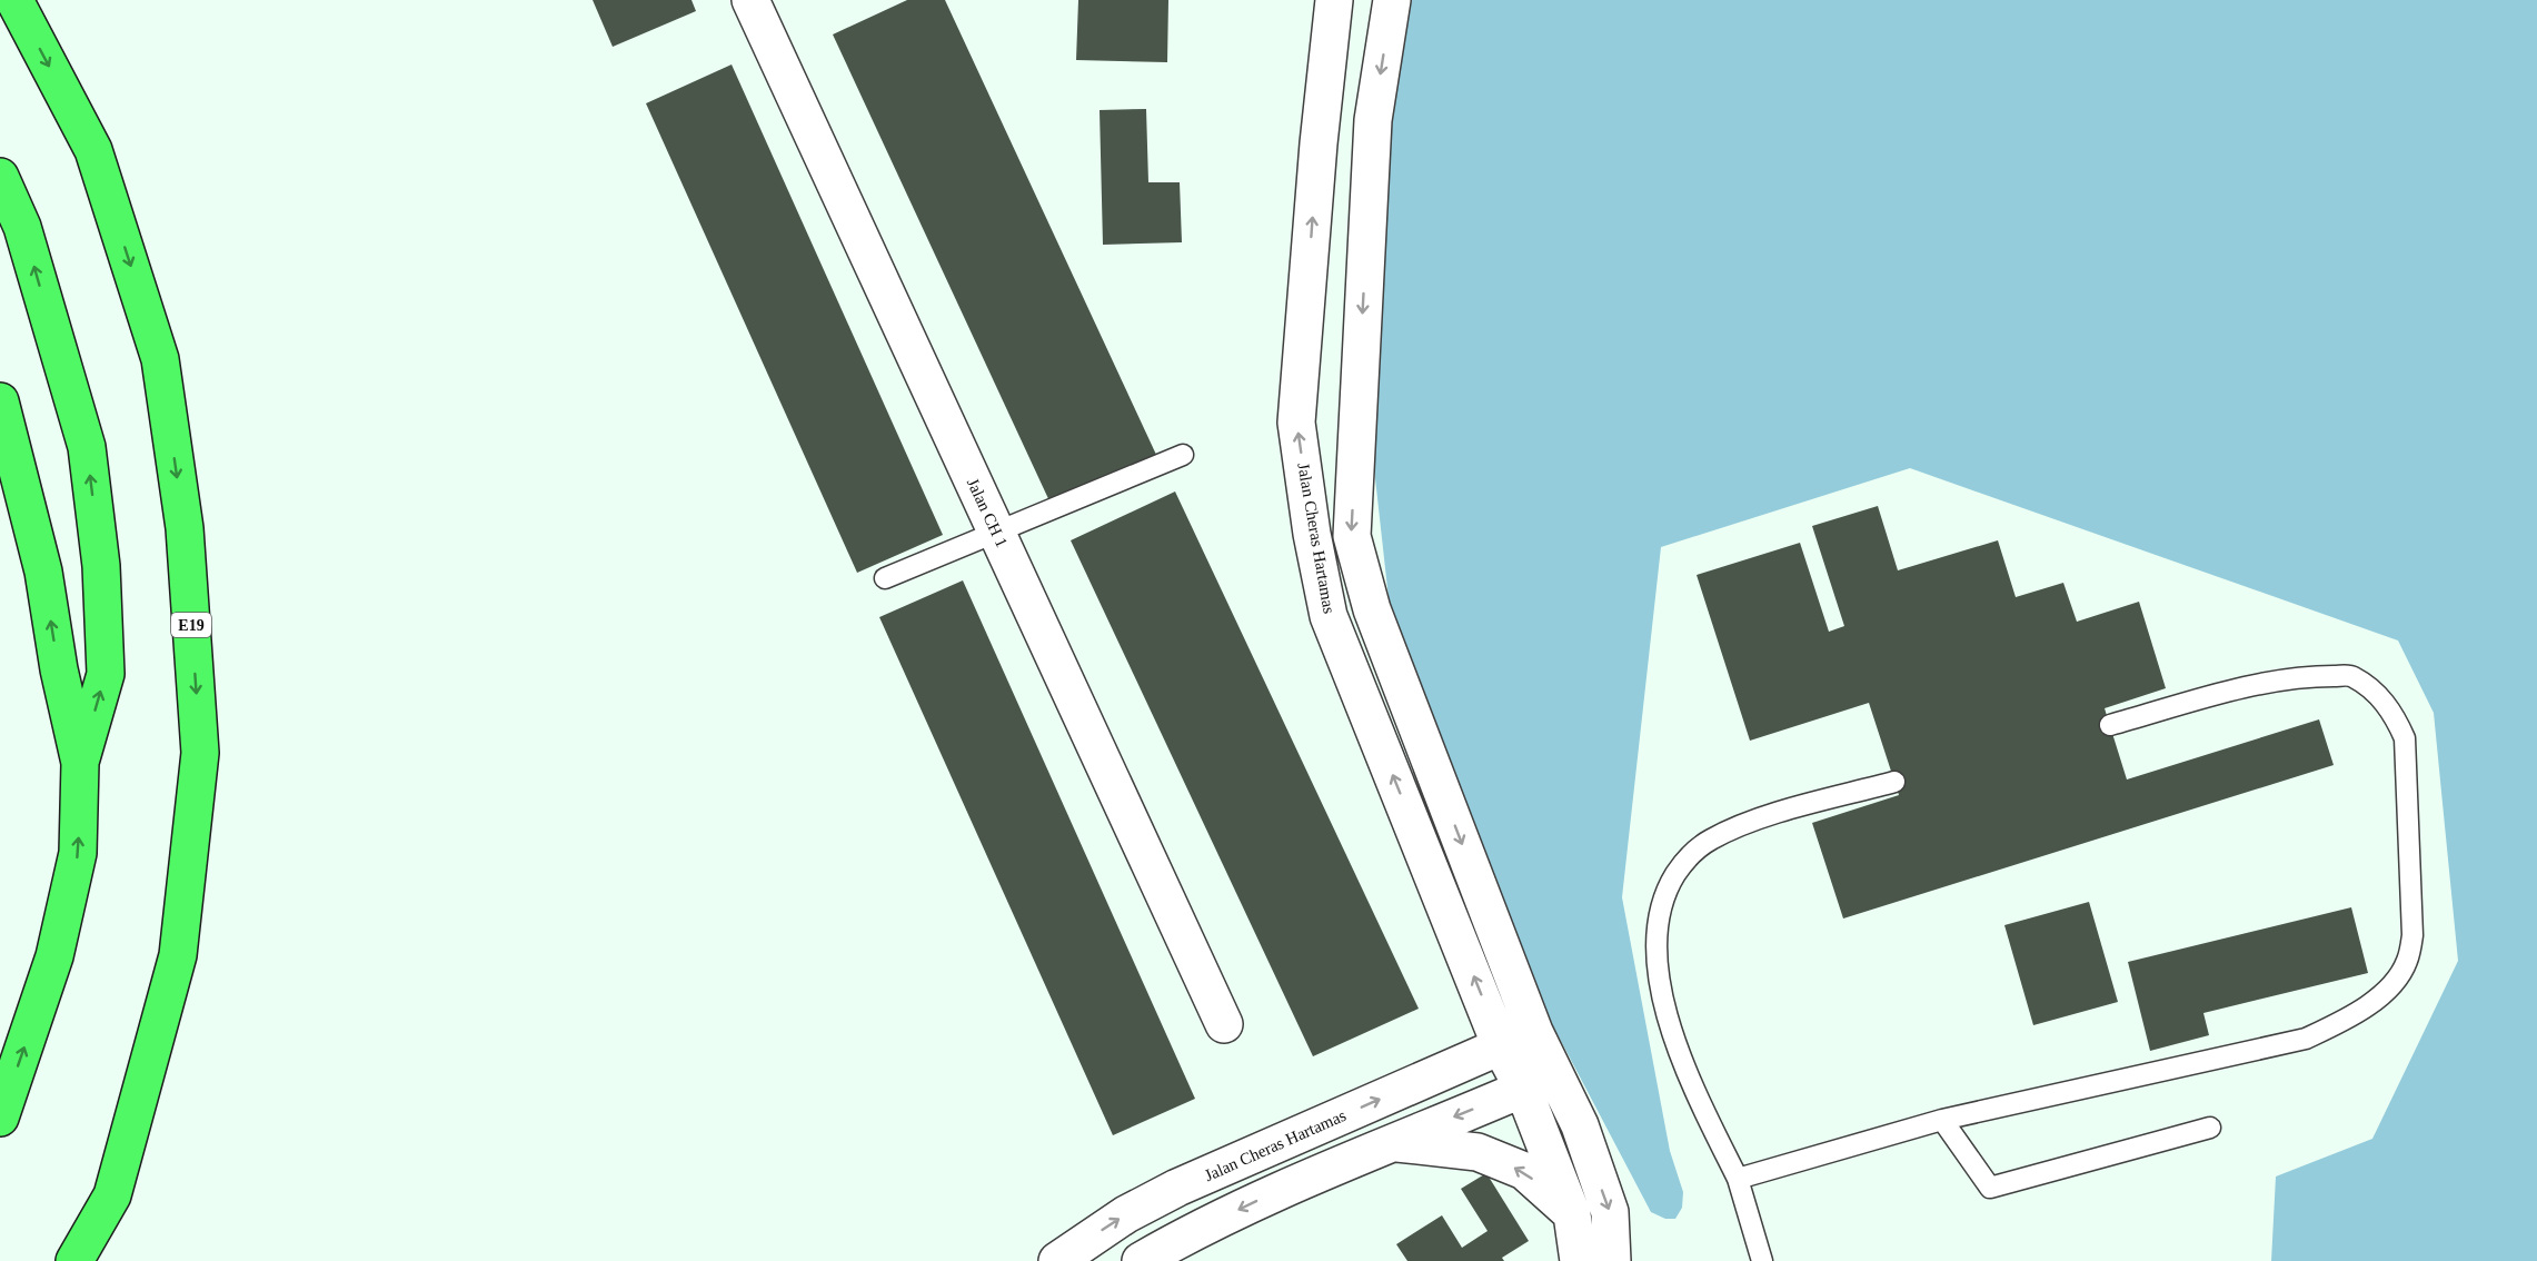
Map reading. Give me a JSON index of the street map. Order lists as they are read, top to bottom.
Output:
{
  "streets": {
    "highway": ["E19"],
    "street": ["Jalan CH 1", "Jalan Cheras Hartamas"]
  }
}
